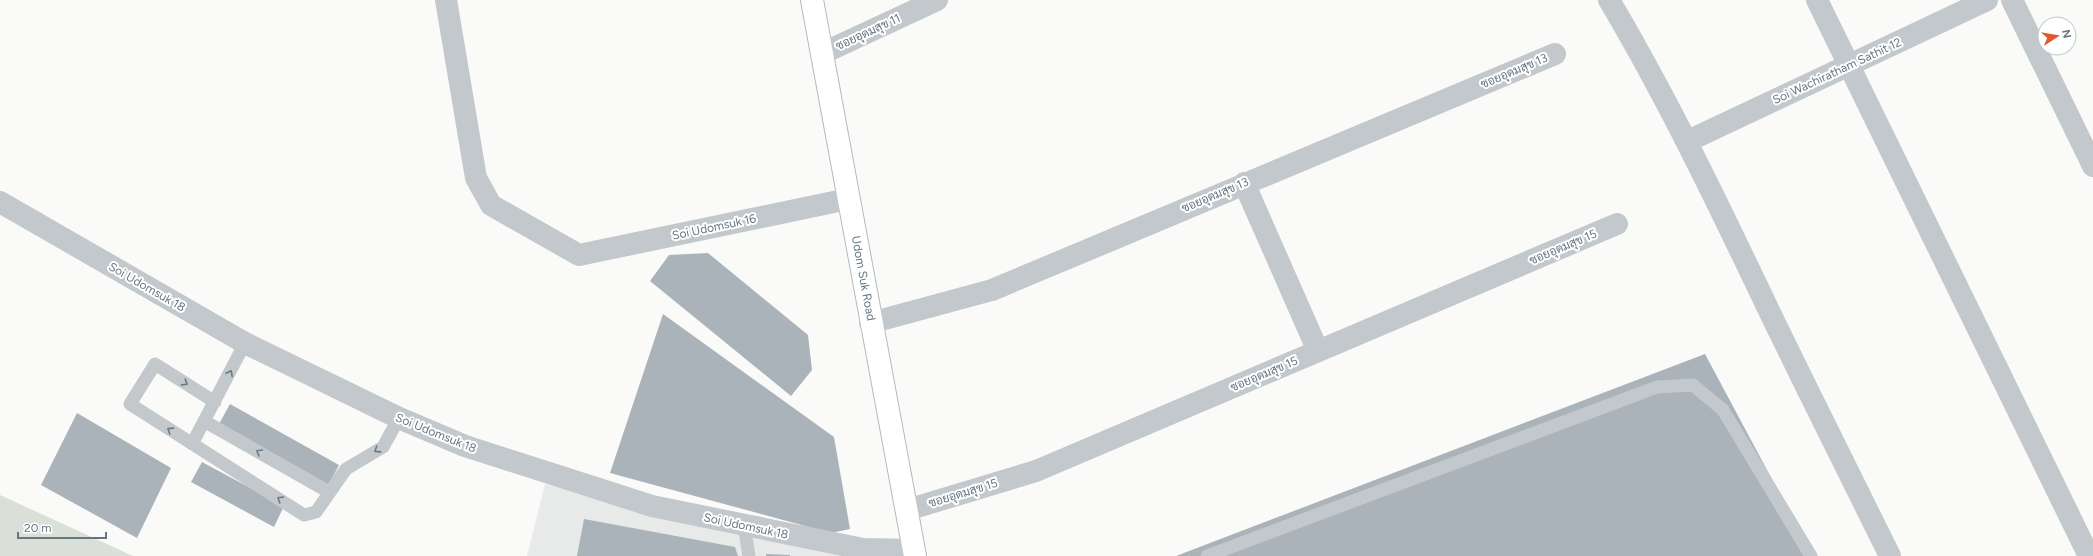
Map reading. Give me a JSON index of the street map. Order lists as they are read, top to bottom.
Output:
{
  "streets": {
    "main road": ["Udom Suk Road"],
    "street": [
      "ซอยอุดมสุข 11",
      "ซอยอุดมสุข 13",
      "Soi Wachiratham Sathit 12",
      "Soi Udomsuk 16",
      "ซอยอุดมสุข 15",
      "Soi Udomsuk 18"
    ]
  },
  "crossings": [
    ["ซอยอุดมสุข 11", "Udom Suk Road"],
    ["ซอยอุดมสุข 13", "Udom Suk Road"],
    ["Soi Udomsuk 16", "Udom Suk Road"],
    ["ซอยอุดมสุข 15", "Udom Suk Road"],
    ["Udom Suk Road", "Soi Udomsuk 18"]
  ],
  "scale_bar": "20 m",
  "north": "right"
}
